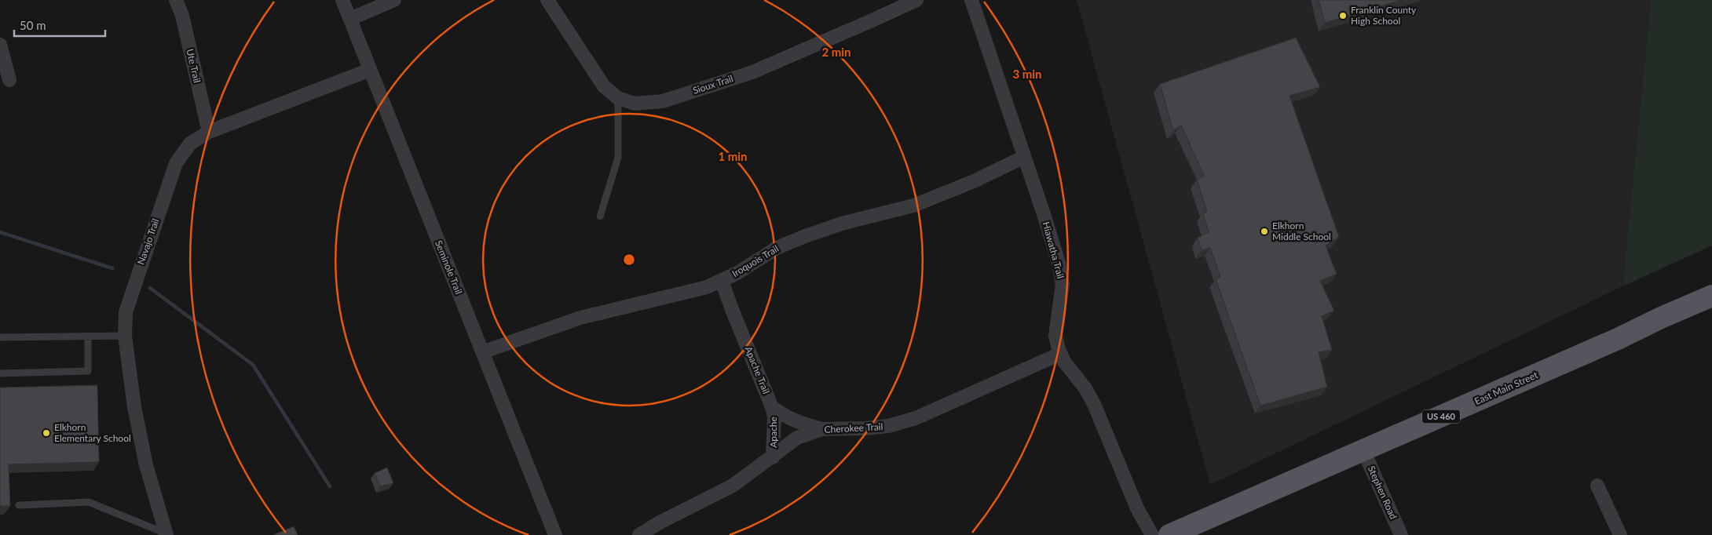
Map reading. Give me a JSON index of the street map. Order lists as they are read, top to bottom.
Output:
{
  "streets": {
    "main road": ["East Main Street", "US 460"],
    "street": [
      "Ute Trail",
      "Sioux Trail",
      "Navajo Trail",
      "Hiawatha Trail",
      "Iroquois Trail",
      "Seminole Trail",
      "Apache Trail",
      "Cherokee Trail",
      "Apache",
      "Stephen Road"
    ]
  },
  "crossings": [
    ["Ute Trail", "Navajo Trail"],
    ["Navajo Trail", "Seminole Trail"],
    ["Hiawatha Trail", "Iroquois Trail"],
    ["Hiawatha Trail", "Cherokee Trail"],
    ["Iroquois Trail", "Seminole Trail"],
    ["Iroquois Trail", "Apache Trail"],
    ["Apache Trail", "Apache"],
    ["East Main Street", "Stephen Road"],
    ["Cherokee Trail", "Apache"]
  ],
  "places": ["Franklin County High School", "Elkhorn Middle School", "Elkhorn Elementary School"],
  "scale_bar": "50 m",
  "rings": ["2 min", "3 min", "1 min"]
}
